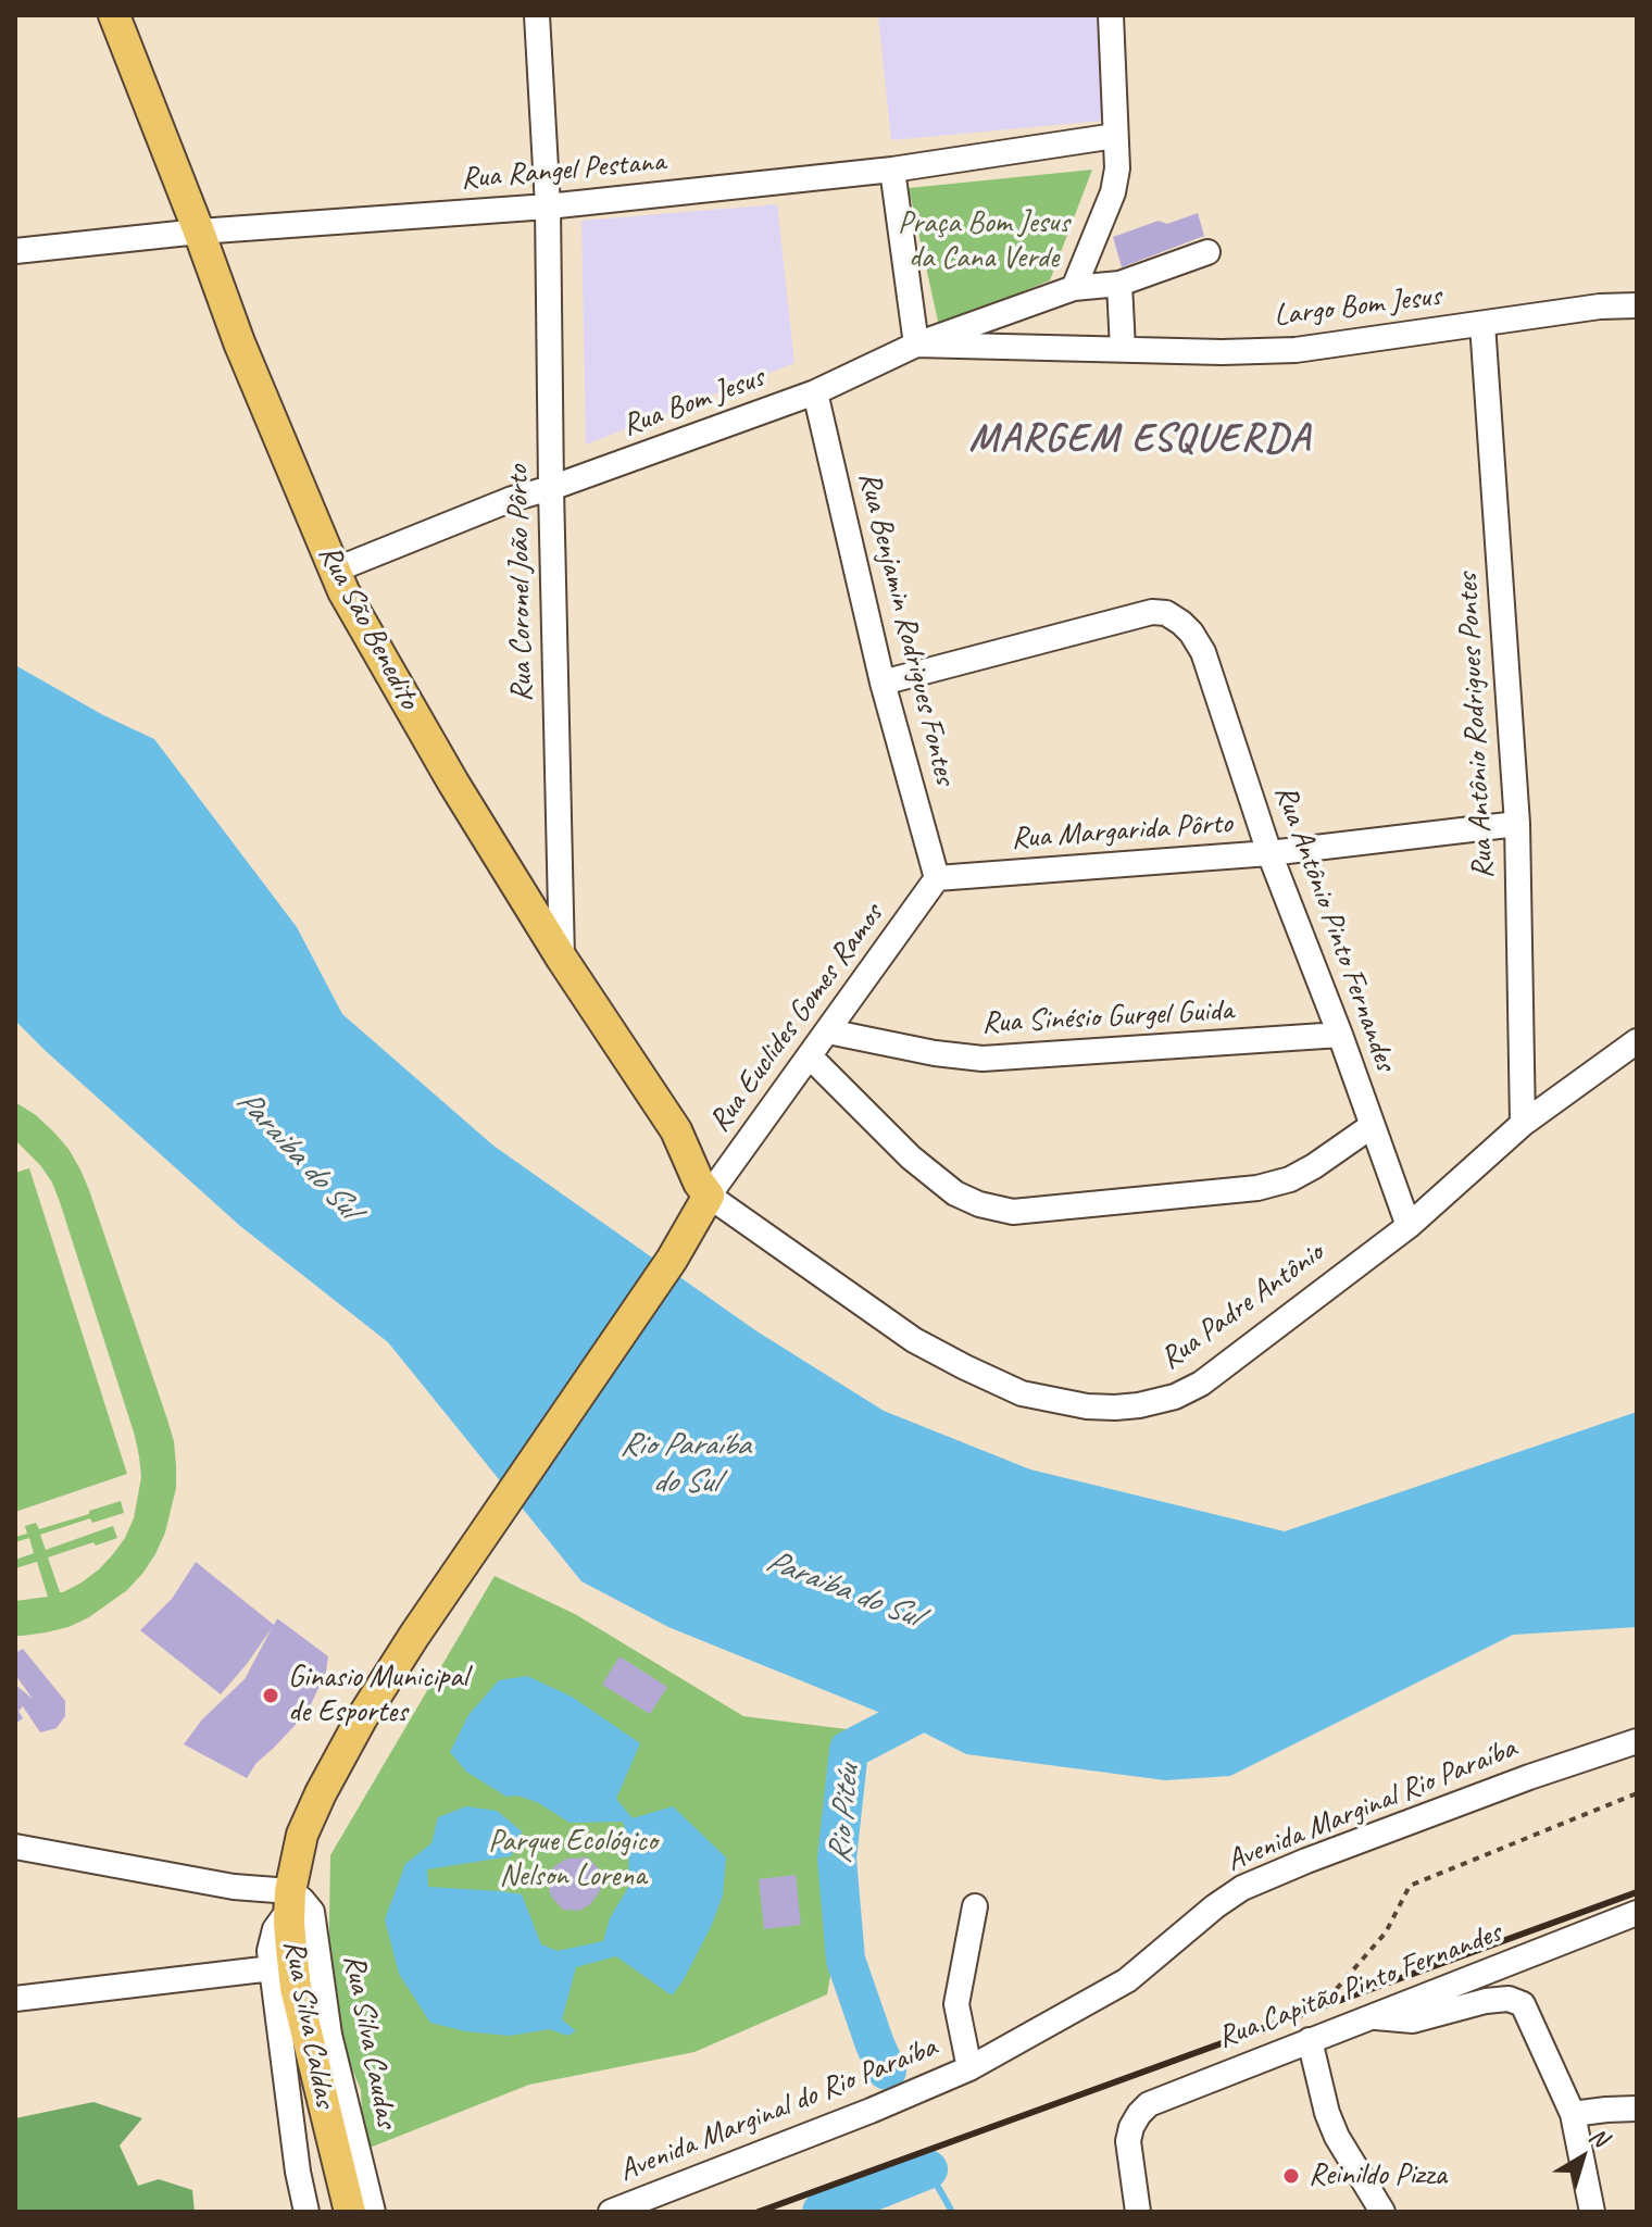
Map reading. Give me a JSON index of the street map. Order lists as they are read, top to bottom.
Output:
{
  "streets": {
    "main road": ["Rua São Benedito", "Rua Silva Caldas"],
    "street": [
      "Rua Rangel Pestana",
      "Largo Bom Jesus",
      "Rua Bom Jesus",
      "Rua Coronel João Pôrto",
      "Rua Benjamin Rodrigues Fontes",
      "Rua Antônio Rodrigues Pontes",
      "Rua Margarida Pôrto",
      "Rua Antônio Pinto Fernandes",
      "Rua Sinésio Gurgel Guida",
      "Rua Euclides Gomes Ramos",
      "Rua Padre Antônio",
      "Avenida Marginal Rio Paraíba",
      "Rua Capitão Pinto Fernandes",
      "Rua Silva Caudas",
      "Avenida Marginal do Rio Paraíba"
    ]
  },
  "crossings": [
    ["Rua Rangel Pestana", "Rua Coronel João Pôrto"],
    ["Rua Rangel Pestana", "Rua São Benedito"],
    ["Largo Bom Jesus", "Rua Bom Jesus"],
    ["Largo Bom Jesus", "Rua Antônio Rodrigues Pontes"],
    ["Rua Bom Jesus", "Rua Coronel João Pôrto"],
    ["Rua Bom Jesus", "Rua São Benedito"],
    ["Rua Bom Jesus", "Rua Benjamin Rodrigues Fontes"],
    ["Rua Coronel João Pôrto", "Rua São Benedito"],
    ["Rua São Benedito", "Rua Euclides Gomes Ramos"],
    ["Rua São Benedito", "Rua Padre Antônio"],
    ["Rua São Benedito", "Rua Silva Caldas"],
    ["Rua Benjamin Rodrigues Fontes", "Rua Margarida Pôrto"],
    ["Rua Benjamin Rodrigues Fontes", "Rua Antônio Pinto Fernandes"],
    ["Rua Benjamin Rodrigues Fontes", "Rua Euclides Gomes Ramos"],
    ["Rua Antônio Rodrigues Pontes", "Rua Margarida Pôrto"],
    ["Rua Antônio Rodrigues Pontes", "Rua Padre Antônio"],
    ["Rua Margarida Pôrto", "Rua Antônio Pinto Fernandes"],
    ["Rua Margarida Pôrto", "Rua Euclides Gomes Ramos"],
    ["Rua Antônio Pinto Fernandes", "Rua Sinésio Gurgel Guida"],
    ["Rua Antônio Pinto Fernandes", "Rua Padre Antônio"],
    ["Rua Sinésio Gurgel Guida", "Rua Euclides Gomes Ramos"],
    ["Rua Euclides Gomes Ramos", "Rua Padre Antônio"],
    ["Rua Euclides Gomes Ramos", "Rua Silva Caldas"],
    ["Rua Padre Antônio", "Rua Silva Caldas"],
    ["Avenida Marginal Rio Paraíba", "Avenida Marginal do Rio Paraíba"],
    ["Rua Silva Caldas", "Rua Silva Caudas"]
  ],
  "districts": ["MARGEM ESQUERDA"],
  "water": ["Paraiba do Sul", "Rio Paraíba do Sul", "Rio Pitéu"],
  "parks": ["Praça Bom Jesus da Cana Verde", "Parque Ecológico Nelson Lorena"],
  "places": ["Ginasio Municipal de Esportes", "Reinildo Pizza"],
  "north": "top right"
}
